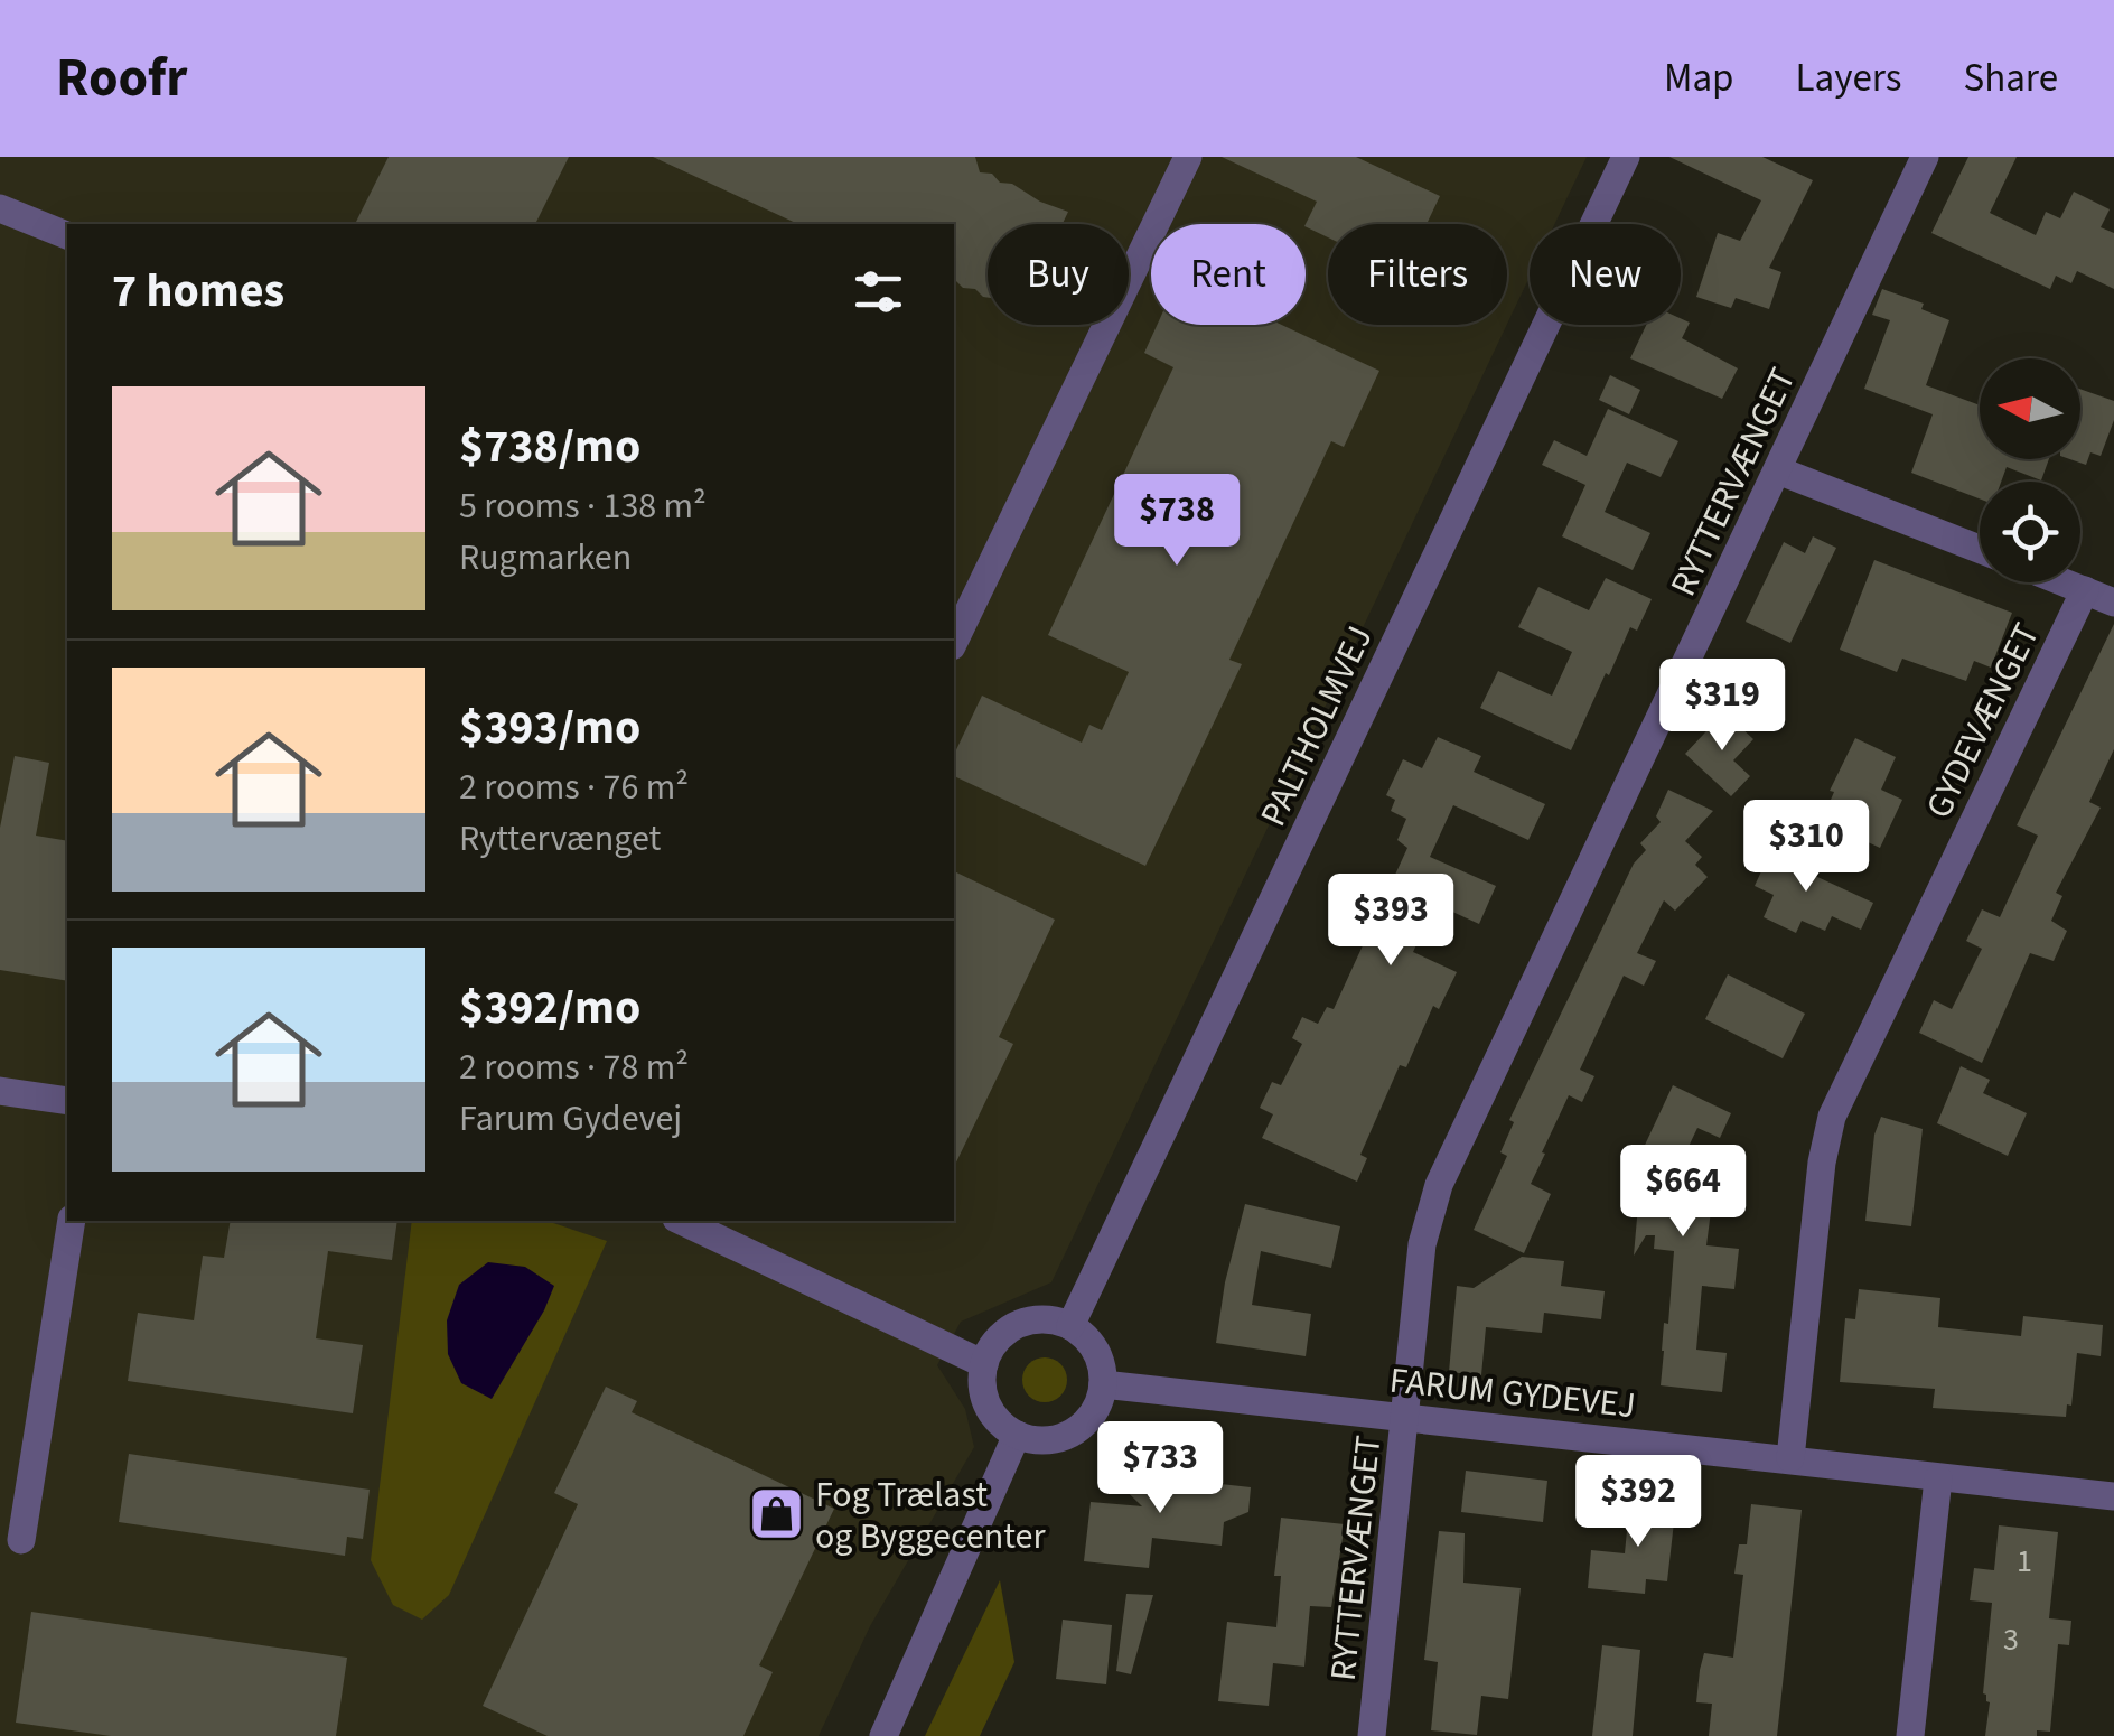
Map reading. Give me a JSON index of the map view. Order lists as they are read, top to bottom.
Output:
{
  "streets": {
    "street": [
      "RYTTERVÆNGET",
      "GYDEVÆNGET",
      "PALTHOLMVEJ",
      "FARUM GYDEVEJ"
    ]
  },
  "crossings": [
    ["RYTTERVÆNGET", "FARUM GYDEVEJ"],
    ["GYDEVÆNGET", "FARUM GYDEVEJ"],
    ["PALTHOLMVEJ", "FARUM GYDEVEJ"]
  ],
  "places": {
    "shop": ["Fog Trælast og Byggecenter"]
  },
  "house_numbers": ["1", "3"],
  "north": "left",
  "page": {
    "header": "Roofr",
    "nav": ["Map", "Layers", "Share"],
    "chip": [
      "Buy",
      "Rent",
      "Filters",
      "New"
    ],
    "heading": "7 homes",
    "list": [
      {
        "name": "$738/mo",
        "note": "5 rooms · 138 m² · Rugmarken"
      },
      {
        "name": "$393/mo",
        "note": "2 rooms · 76 m² · Ryttervænget"
      },
      {
        "name": "$392/mo",
        "note": "2 rooms · 78 m² · Farum Gydevej"
      }
    ],
    "price": [
      "$738",
      "$319",
      "$310",
      "$393",
      "$664",
      "$733",
      "$392"
    ]
  }
}
